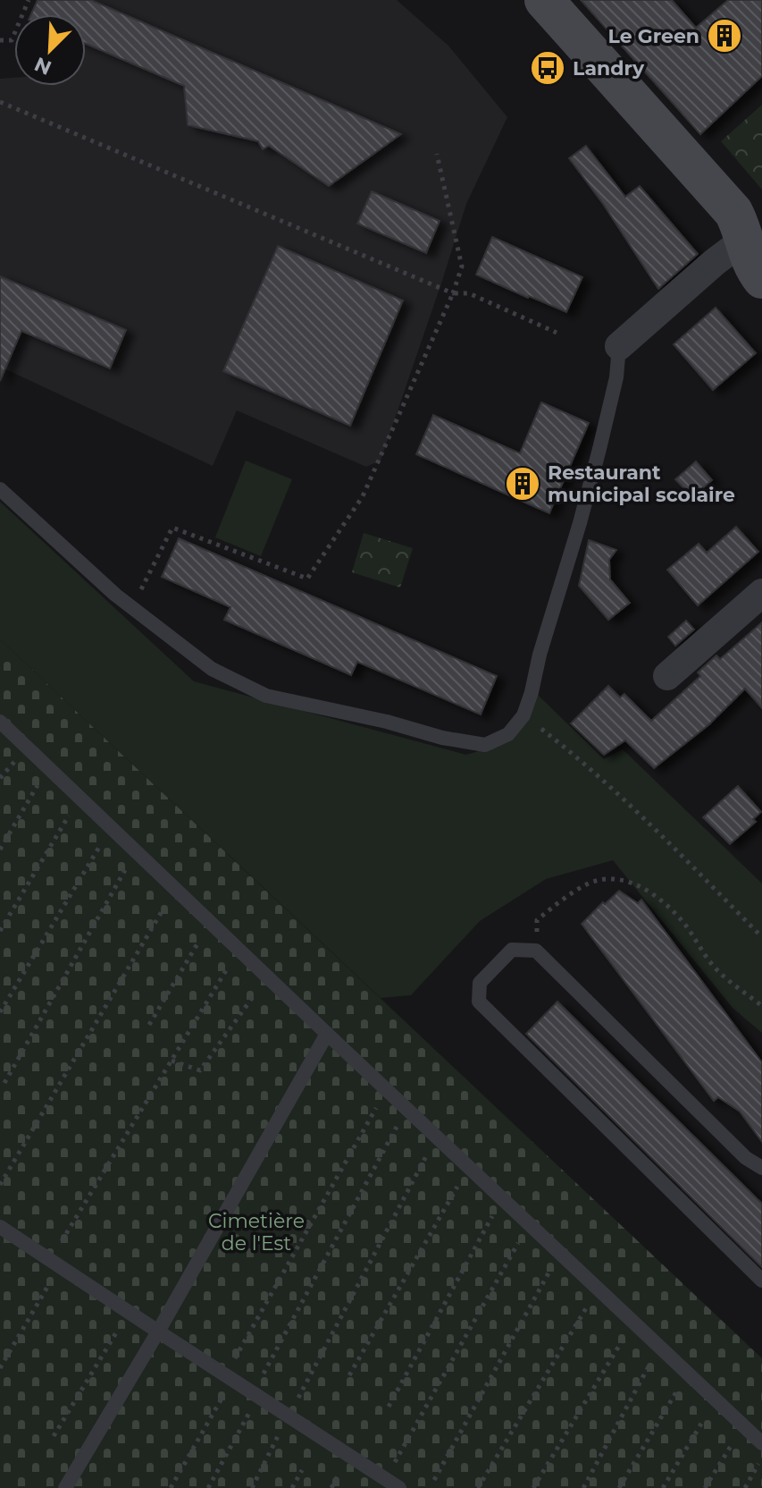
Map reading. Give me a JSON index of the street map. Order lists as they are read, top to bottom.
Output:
{
  "parks": ["Cimetière de l'Est"],
  "places": {
    "building": ["Le Green", "Restaurant municipal scolaire"],
    "bus stop": ["Landry"]
  },
  "north": "bottom left"
}
